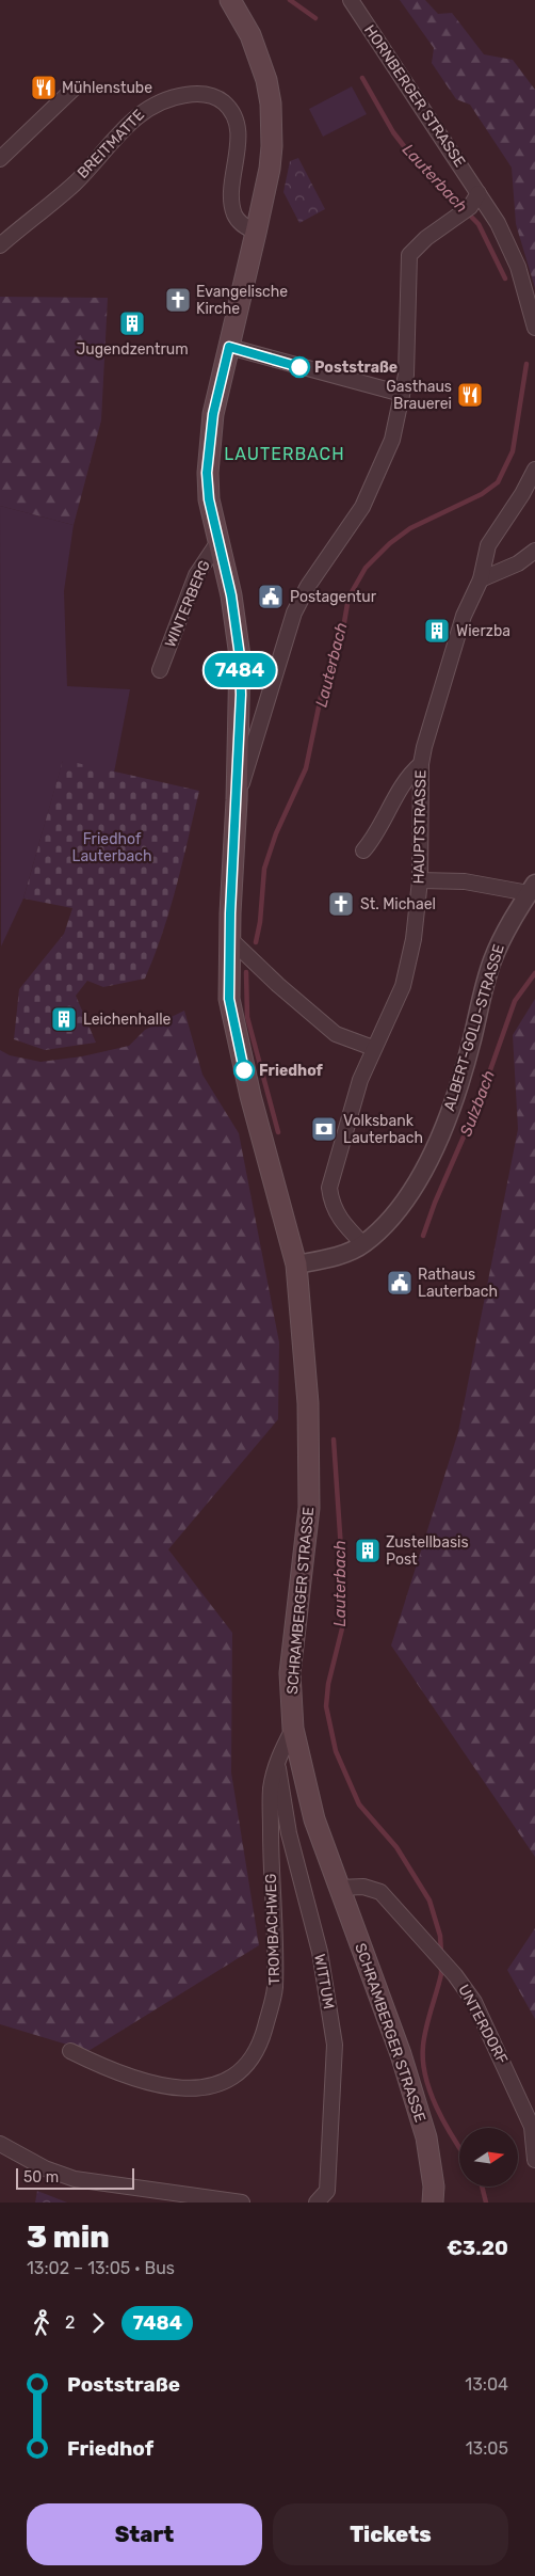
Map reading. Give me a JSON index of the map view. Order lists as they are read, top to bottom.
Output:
{
  "streets": {
    "main road": ["SCHRAMBERGER STRASSE"],
    "street": [
      "HORNBERGER STRASSE",
      "BREITMATTE",
      "WINTERBERG",
      "HAUPTSTRASSE",
      "ALBERT-GOLD-STRASSE",
      "TROMBACHWEG",
      "WITTUM",
      "UNTERDORF"
    ]
  },
  "crossings": [
    ["BREITMATTE", "SCHRAMBERGER STRASSE"],
    ["WINTERBERG", "SCHRAMBERGER STRASSE"],
    ["HAUPTSTRASSE", "ALBERT-GOLD-STRASSE"],
    ["ALBERT-GOLD-STRASSE", "SCHRAMBERGER STRASSE"],
    ["SCHRAMBERGER STRASSE", "TROMBACHWEG"],
    ["SCHRAMBERGER STRASSE", "UNTERDORF"],
    ["TROMBACHWEG", "WITTUM"]
  ],
  "districts": ["LAUTERBACH"],
  "water": ["Lauterbach", "Sulzbach"],
  "parks": ["Friedhof Lauterbach"],
  "places": {
    "restaurant": ["Mühlenstube", "Gasthaus Brauerei"],
    "church": ["Evangelische Kirche", "St. Michael"],
    "building": [
      "Jugendzentrum",
      "Wierzba",
      "Leichenhalle",
      "Zustellbasis Post"
    ],
    "other": ["Poststraße", "Friedhof"],
    "public building": ["Postagentur", "Rathaus Lauterbach"],
    "bank": ["Volksbank Lauterbach"]
  },
  "lines": ["bus line 7484"],
  "scale_bar": "50 m",
  "north": "right",
  "page": {
    "on_map": "7484",
    "scale": "50 m",
    "heading": ["3 min", "13:02 – 13:05 · Bus", "€3.20"],
    "legs": ["2", "7484"],
    "list": [
      {
        "name": "Poststraße",
        "value": "13:04"
      },
      {
        "name": "Friedhof",
        "value": "13:05"
      }
    ],
    "buttons": ["Start", "Tickets"]
  }
}
